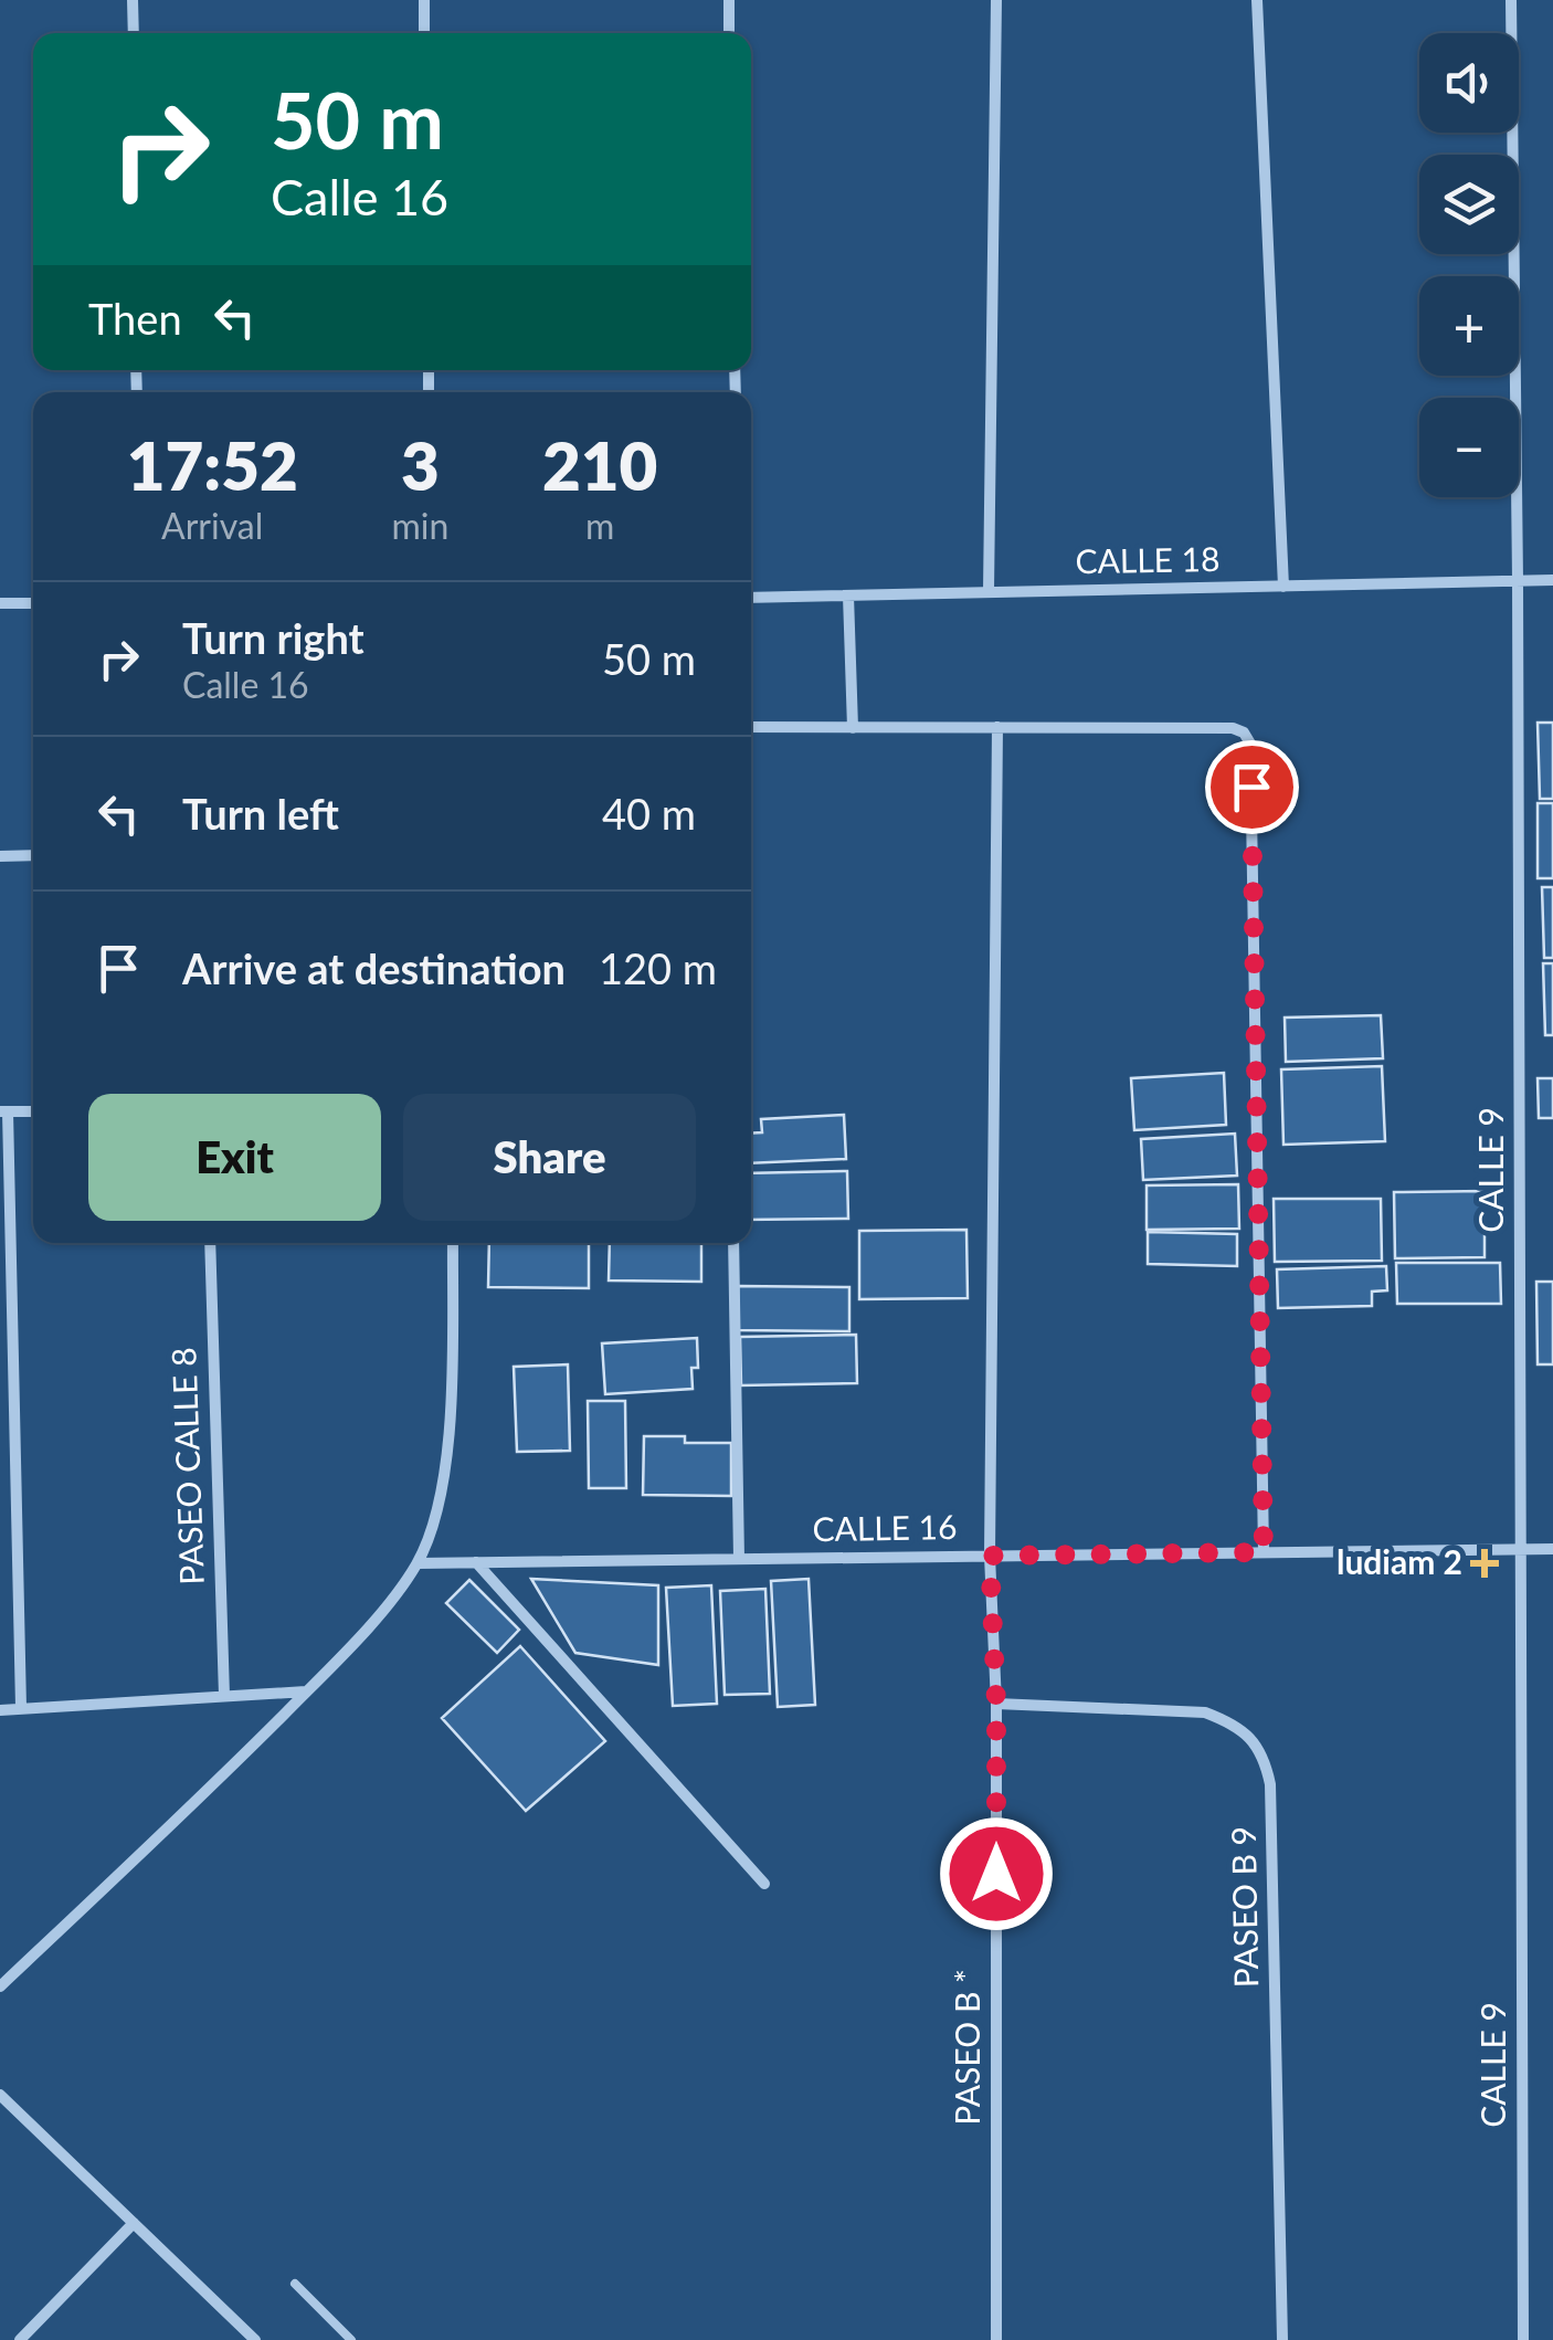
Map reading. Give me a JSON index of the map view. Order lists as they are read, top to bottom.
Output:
{
  "streets": {
    "street": [
      "CALLE 18",
      "CALLE 9",
      "PASEO CALLE 8",
      "CALLE 16",
      "PASEO B 9",
      "PASEO B *"
    ]
  },
  "crossings": [
    ["CALLE 18", "CALLE 9"],
    ["CALLE 9", "CALLE 16"],
    ["CALLE 16", "PASEO B *"],
    ["PASEO B 9", "PASEO B *"]
  ],
  "places": {
    "health": ["ludiam 2"]
  },
  "page": {
    "map_buttons": ["+", "−"],
    "turn": ["50 m", "Calle 16"],
    "then": "Then",
    "eta": [
      "17:52",
      "Arrival",
      "3",
      "min",
      "210",
      "m"
    ],
    "list": [
      {
        "name": "Turn right",
        "note": "Calle 16",
        "value": "50 m"
      },
      {
        "name": "Turn left",
        "value": "40 m"
      },
      {
        "name": "Arrive at destination",
        "value": "120 m"
      }
    ],
    "buttons": ["Exit", "Share"]
  }
}
